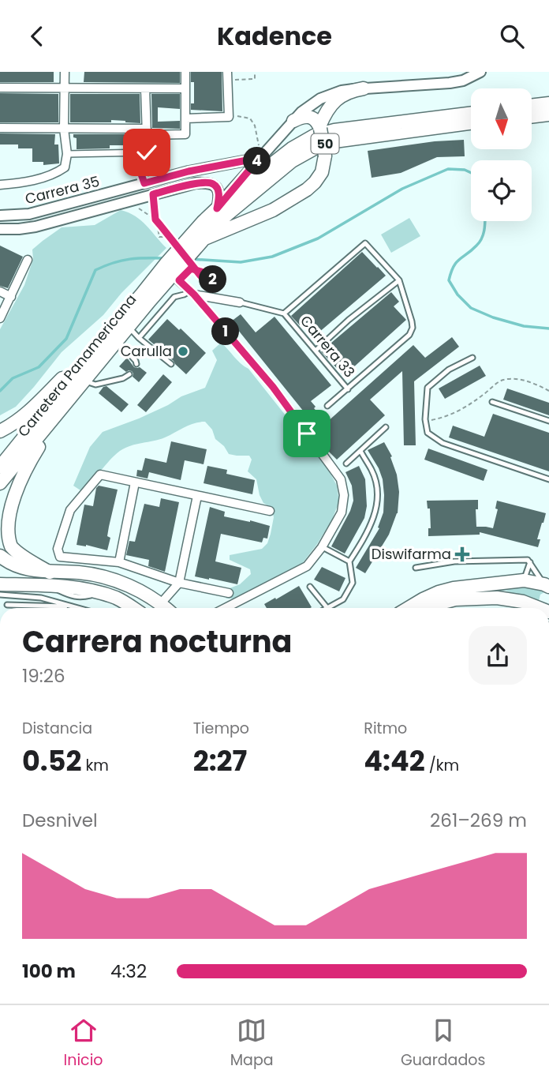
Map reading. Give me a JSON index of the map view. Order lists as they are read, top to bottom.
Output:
{
  "streets": {
    "main road": ["50", "Carretera Panamericana"],
    "street": ["Carrera 35", "Carrera 33"]
  },
  "crossings": [
    ["50", "Carrera 35"],
    ["50", "Carretera Panamericana"]
  ],
  "places": {
    "other": ["Carulla"],
    "health": ["Diswifarma"]
  },
  "north": "bottom",
  "page": {
    "header": "Kadence",
    "pins": ["4", "2", "1"],
    "heading": ["Carrera nocturna", "19:26"],
    "stats": [
      ["Distancia", "0.52 km"],
      ["Tiempo", "2:27"],
      ["Ritmo", "4:42 /km"]
    ],
    "chart": ["Desnivel", "261–269 m"],
    "list": [
      {
        "name": "100 m",
        "note": "4:32"
      }
    ],
    "tabs": ["Inicio", "Mapa", "Guardados"]
  }
}
